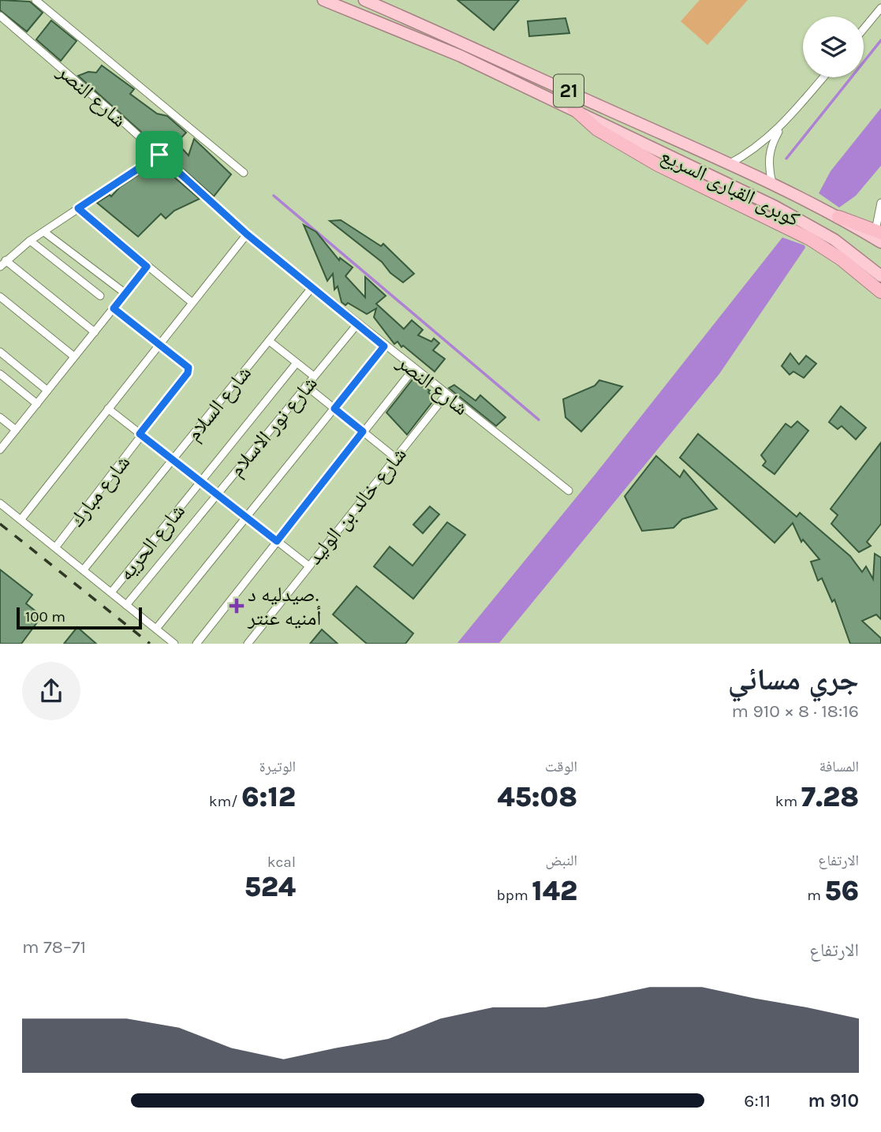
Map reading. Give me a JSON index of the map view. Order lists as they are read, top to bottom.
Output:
{
  "streets": {
    "highway": ["21", "كوبرى القبارى السريع"],
    "street": [
      "شارع النصر",
      "شارع السلام",
      "شارع نور الاسلام",
      "شارع مبارك",
      "شارع خالد بن الوليد",
      "شارع الحريه"
    ]
  },
  "crossings": [
    ["21", "كوبرى القبارى السريع"],
    ["شارع النصر", "شارع السلام"],
    ["شارع النصر", "شارع نور الاسلام"],
    ["شارع النصر", "شارع خالد بن الوليد"]
  ],
  "places": {
    "health": ["صيدليه د. أمنيه عنتر"]
  },
  "scale_bar": "100 m",
  "page": {
    "scale": "100 m",
    "heading": ["جري مسائي", "18:16 · 8 × 910 m"],
    "stats": [
      ["المسافة", "7.28 km"],
      ["الوقت", "45:08"],
      ["الوتيرة", "6:12 /km"],
      ["الارتفاع", "56 m"],
      ["النبض", "142 bpm"],
      ["kcal", "524"]
    ],
    "chart": ["الارتفاع", "71–78 m"],
    "list": [
      {
        "name": "910 m",
        "note": "6:11"
      }
    ]
  }
}
